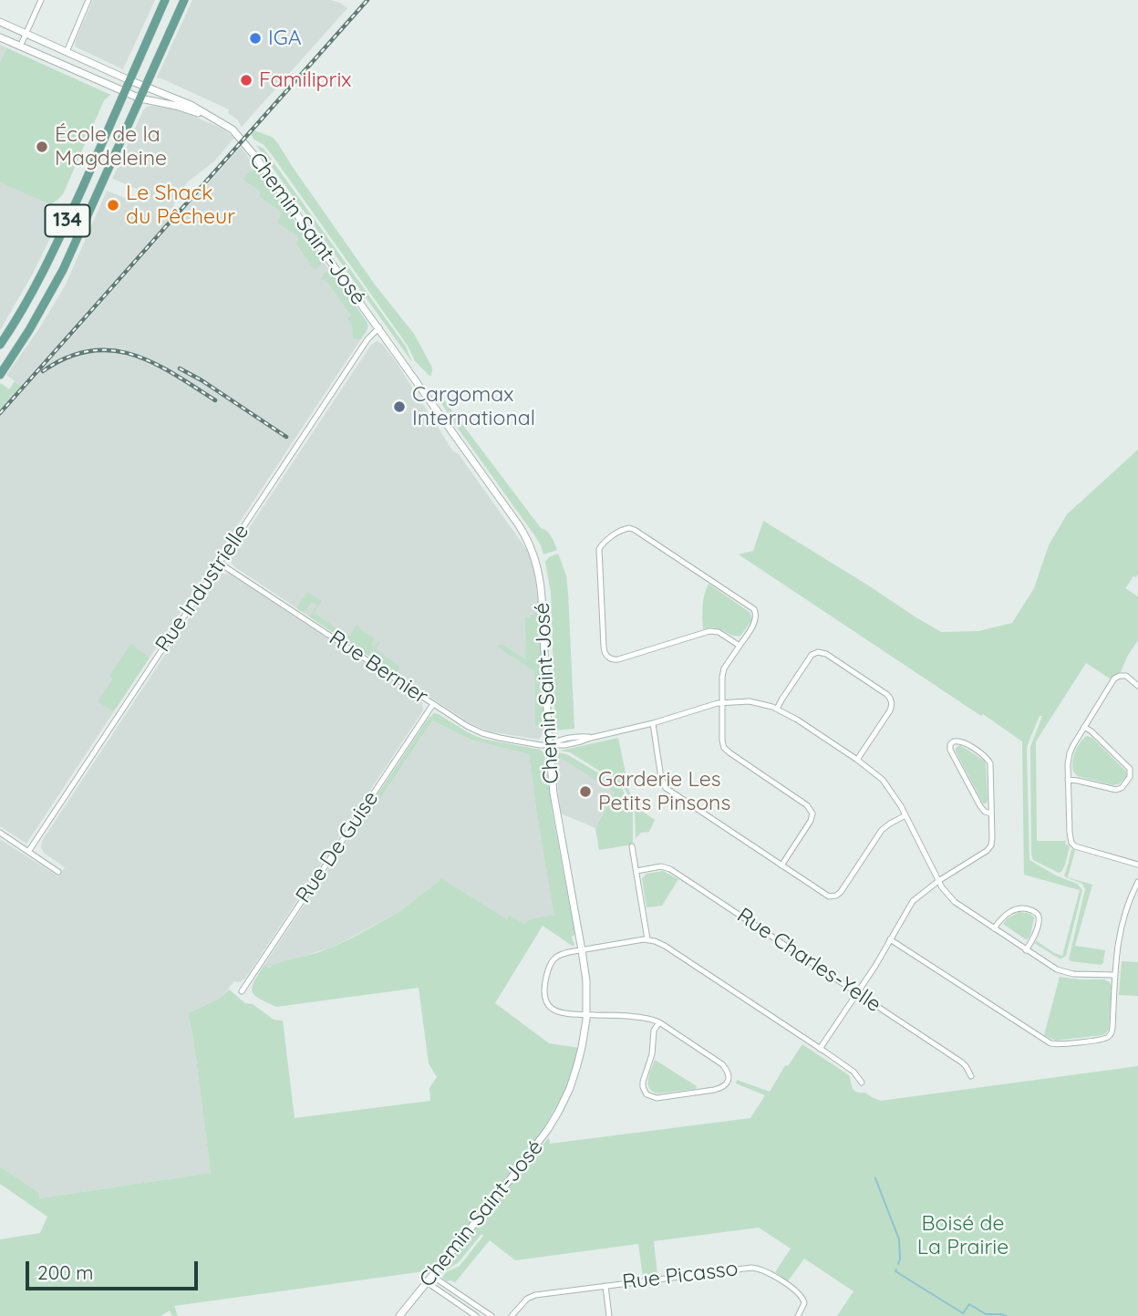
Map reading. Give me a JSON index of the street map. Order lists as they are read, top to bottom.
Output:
{
  "streets": {
    "main road": ["134"],
    "street": [
      "Chemin Saint-José",
      "Rue Industrielle",
      "Rue Bernier",
      "Rue De Guise",
      "Rue Charles-Yelle",
      "Rue Picasso"
    ]
  },
  "crossings": [
    ["134", "Chemin Saint-José"],
    ["Chemin Saint-José", "Rue Industrielle"],
    ["Chemin Saint-José", "Rue Bernier"],
    ["Rue Industrielle", "Rue Bernier"],
    ["Rue Bernier", "Rue De Guise"]
  ],
  "parks": ["Boisé de La Prairie"],
  "places": [
    "IGA",
    "Familiprix",
    "École de la Magdeleine",
    "Le Shack du Pêcheur",
    "Cargomax International",
    "Garderie Les Petits Pinsons"
  ],
  "scale_bar": "200 m"
}
